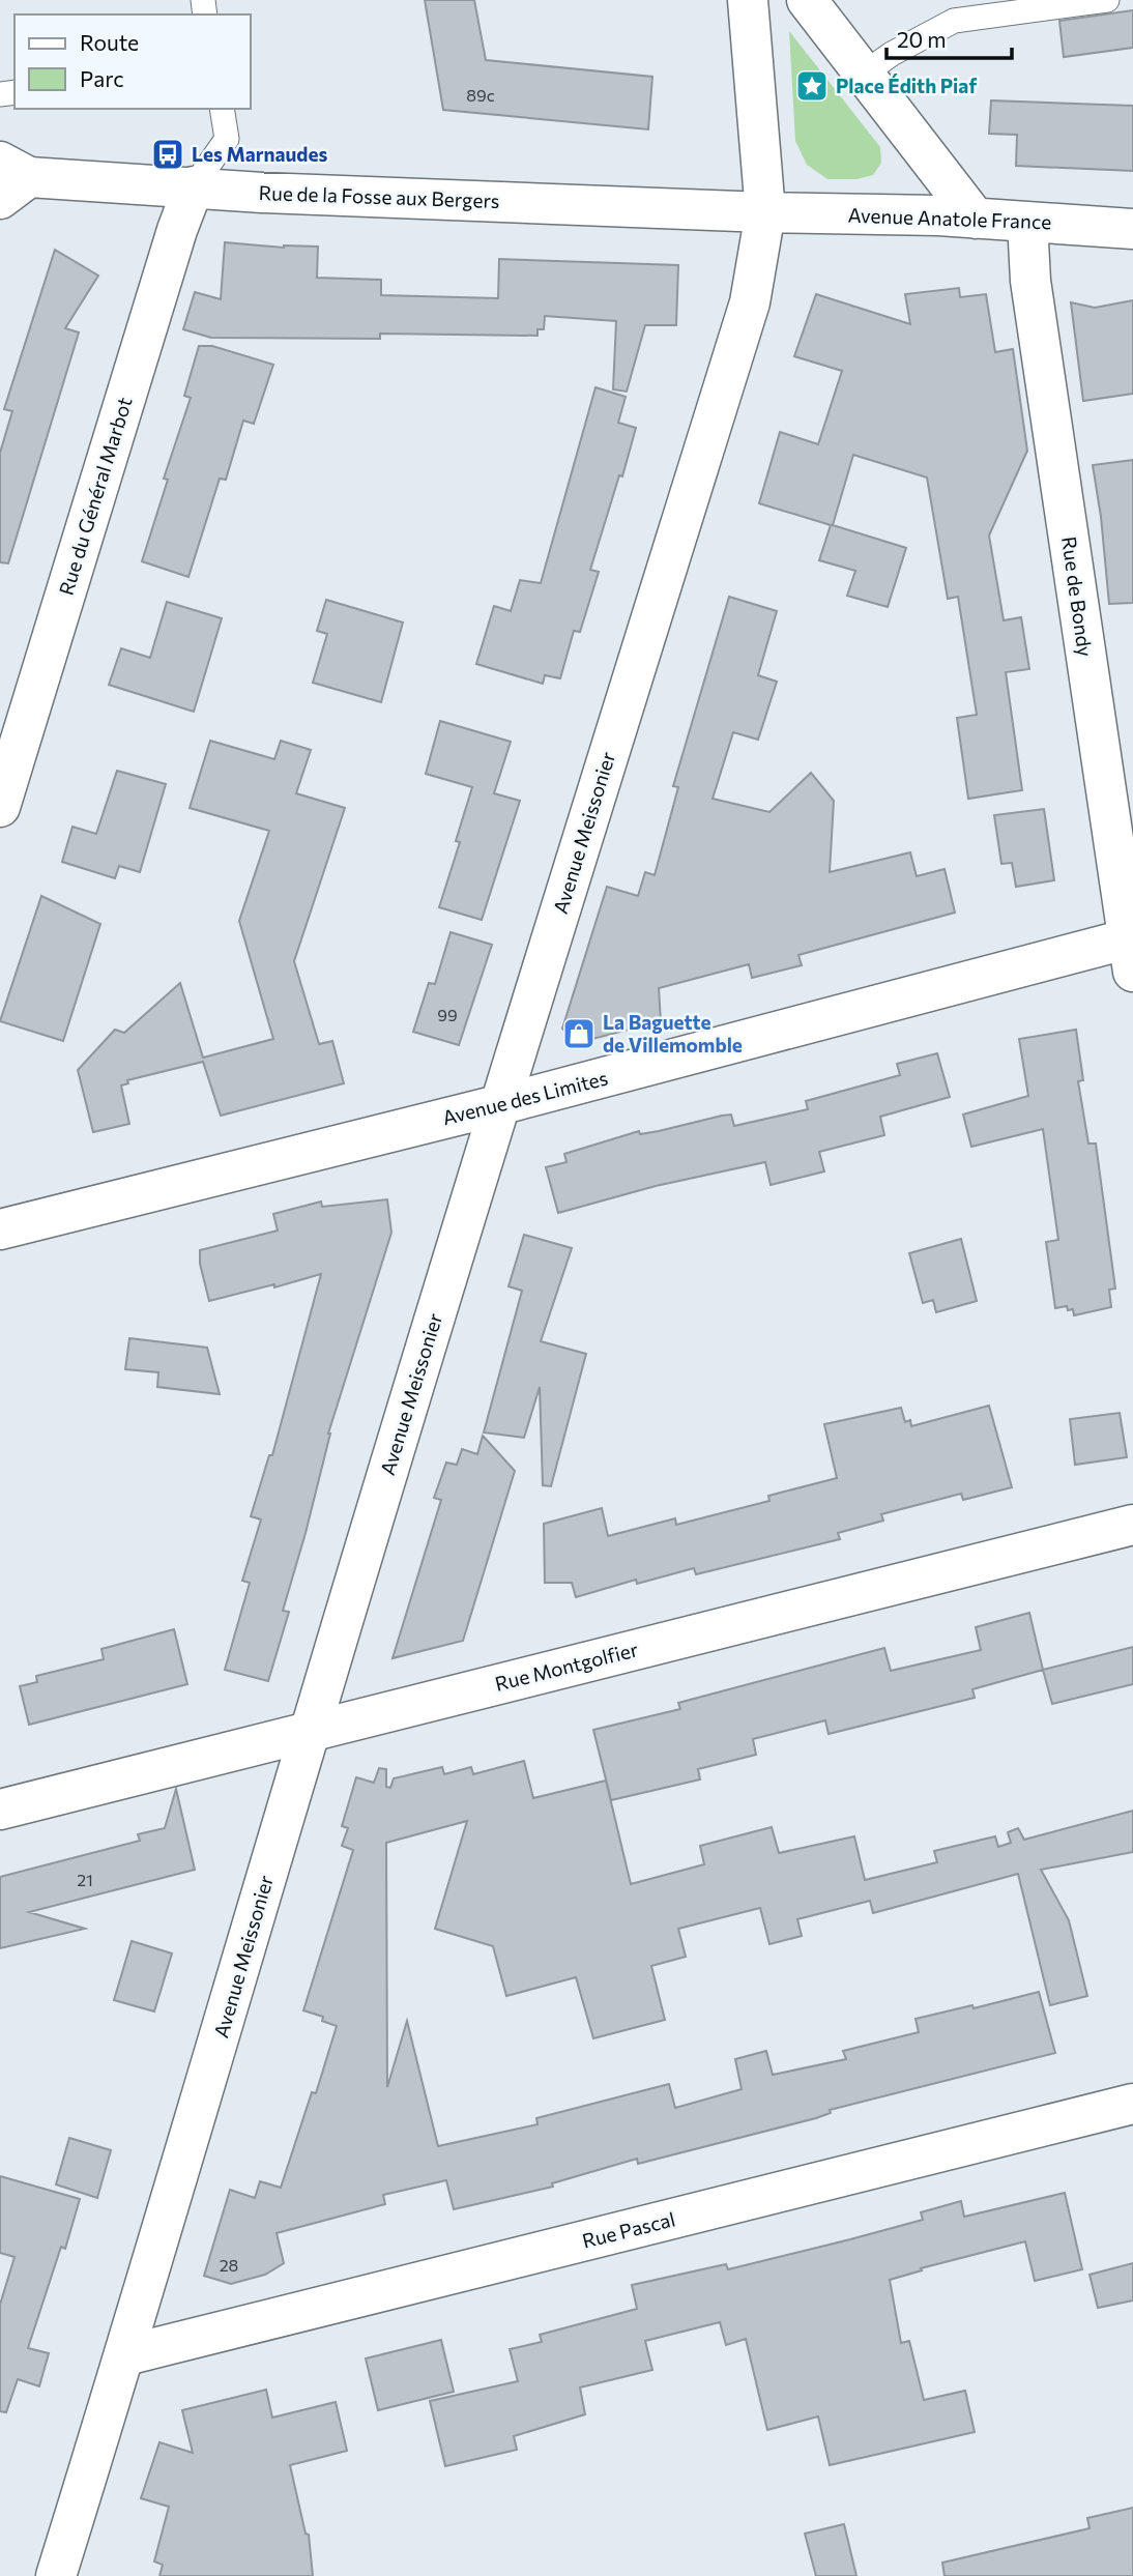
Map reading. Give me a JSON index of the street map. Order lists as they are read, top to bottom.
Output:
{
  "streets": {
    "street": [
      "Rue de la Fosse aux Bergers",
      "Avenue Anatole France",
      "Rue du Général Marbot",
      "Rue de Bondy",
      "Avenue Meissonier",
      "Avenue des Limites",
      "Rue Montgolfier",
      "Rue Pascal"
    ]
  },
  "crossings": [
    ["Rue de la Fosse aux Bergers", "Avenue Anatole France"],
    ["Rue de la Fosse aux Bergers", "Rue du Général Marbot"],
    ["Rue de la Fosse aux Bergers", "Avenue Meissonier"],
    ["Avenue Anatole France", "Rue de Bondy"],
    ["Avenue Anatole France", "Avenue Meissonier"],
    ["Rue de Bondy", "Avenue des Limites"],
    ["Avenue Meissonier", "Avenue des Limites"],
    ["Avenue Meissonier", "Rue Montgolfier"],
    ["Avenue Meissonier", "Rue Pascal"]
  ],
  "places": {
    "place": ["Place Édith Piaf"],
    "bus stop": ["Les Marnaudes"],
    "shop": ["La Baguette de Villemomble"]
  },
  "house_numbers": [
    "89c",
    "99",
    "21",
    "28"
  ],
  "legend": ["Route", "Parc"],
  "scale_bar": "20 m"
}
